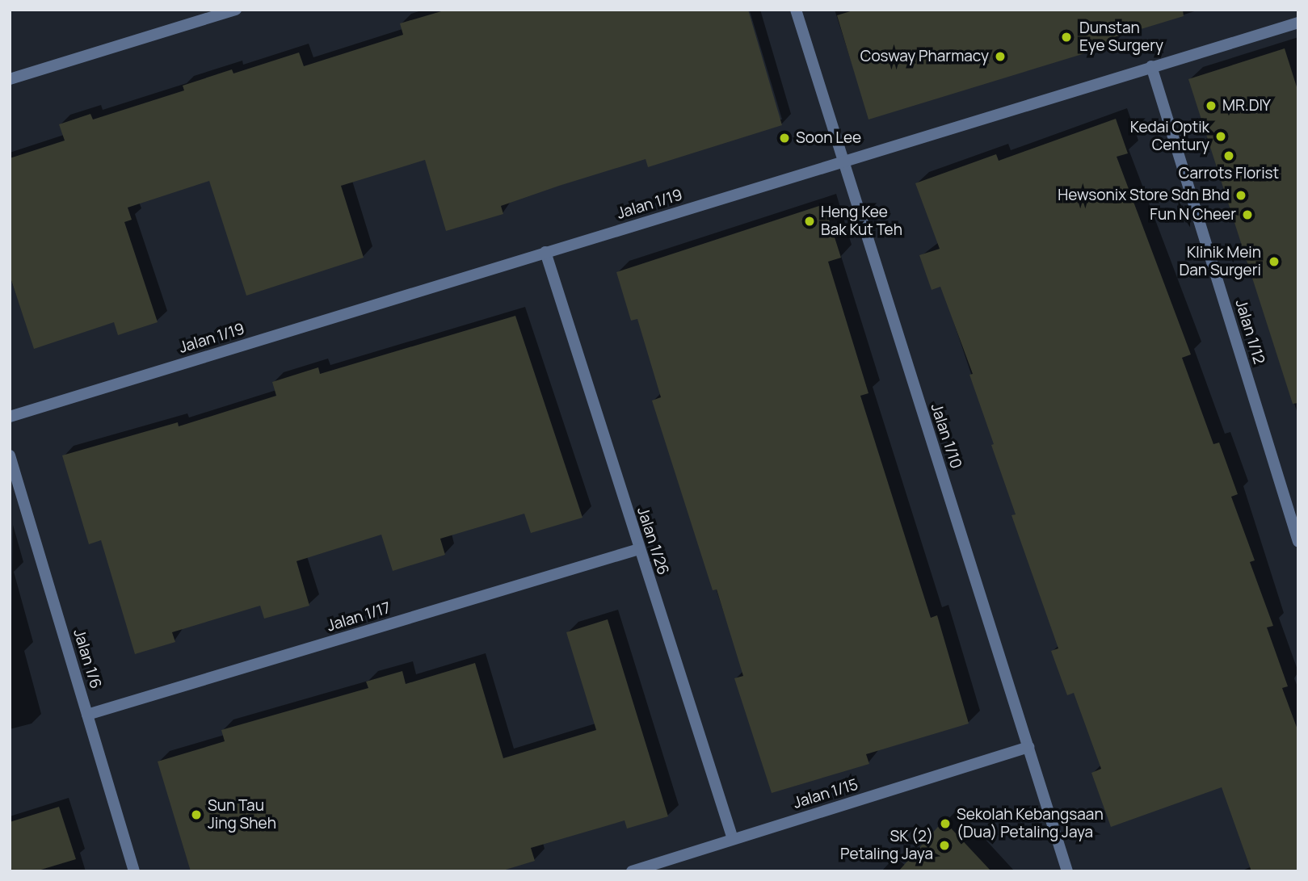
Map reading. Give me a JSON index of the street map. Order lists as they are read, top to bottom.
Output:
{
  "streets": {
    "street": [
      "Jalan 1/19",
      "Jalan 1/12",
      "Jalan 1/10",
      "Jalan 1/26",
      "Jalan 1/17",
      "Jalan 1/6",
      "Jalan 1/15"
    ]
  },
  "crossings": [
    ["Jalan 1/19", "Jalan 1/12"],
    ["Jalan 1/19", "Jalan 1/10"],
    ["Jalan 1/19", "Jalan 1/26"],
    ["Jalan 1/10", "Jalan 1/15"],
    ["Jalan 1/26", "Jalan 1/17"],
    ["Jalan 1/26", "Jalan 1/15"],
    ["Jalan 1/17", "Jalan 1/6"]
  ],
  "places": [
    "Dunstan Eye Surgery",
    "Cosway Pharmacy",
    "MR.DIY",
    "Kedai Optik Century",
    "Soon Lee",
    "Carrots Florist",
    "Hewsonix Store Sdn Bhd",
    "Fun N Cheer",
    "Heng Kee Bak Kut Teh",
    "Klinik Mein Dan Surgeri",
    "Sun Tau Jing Sheh",
    "Sekolah Kebangsaan (Dua) Petaling Jaya",
    "SK (2) Petaling Jaya"
  ]
}
